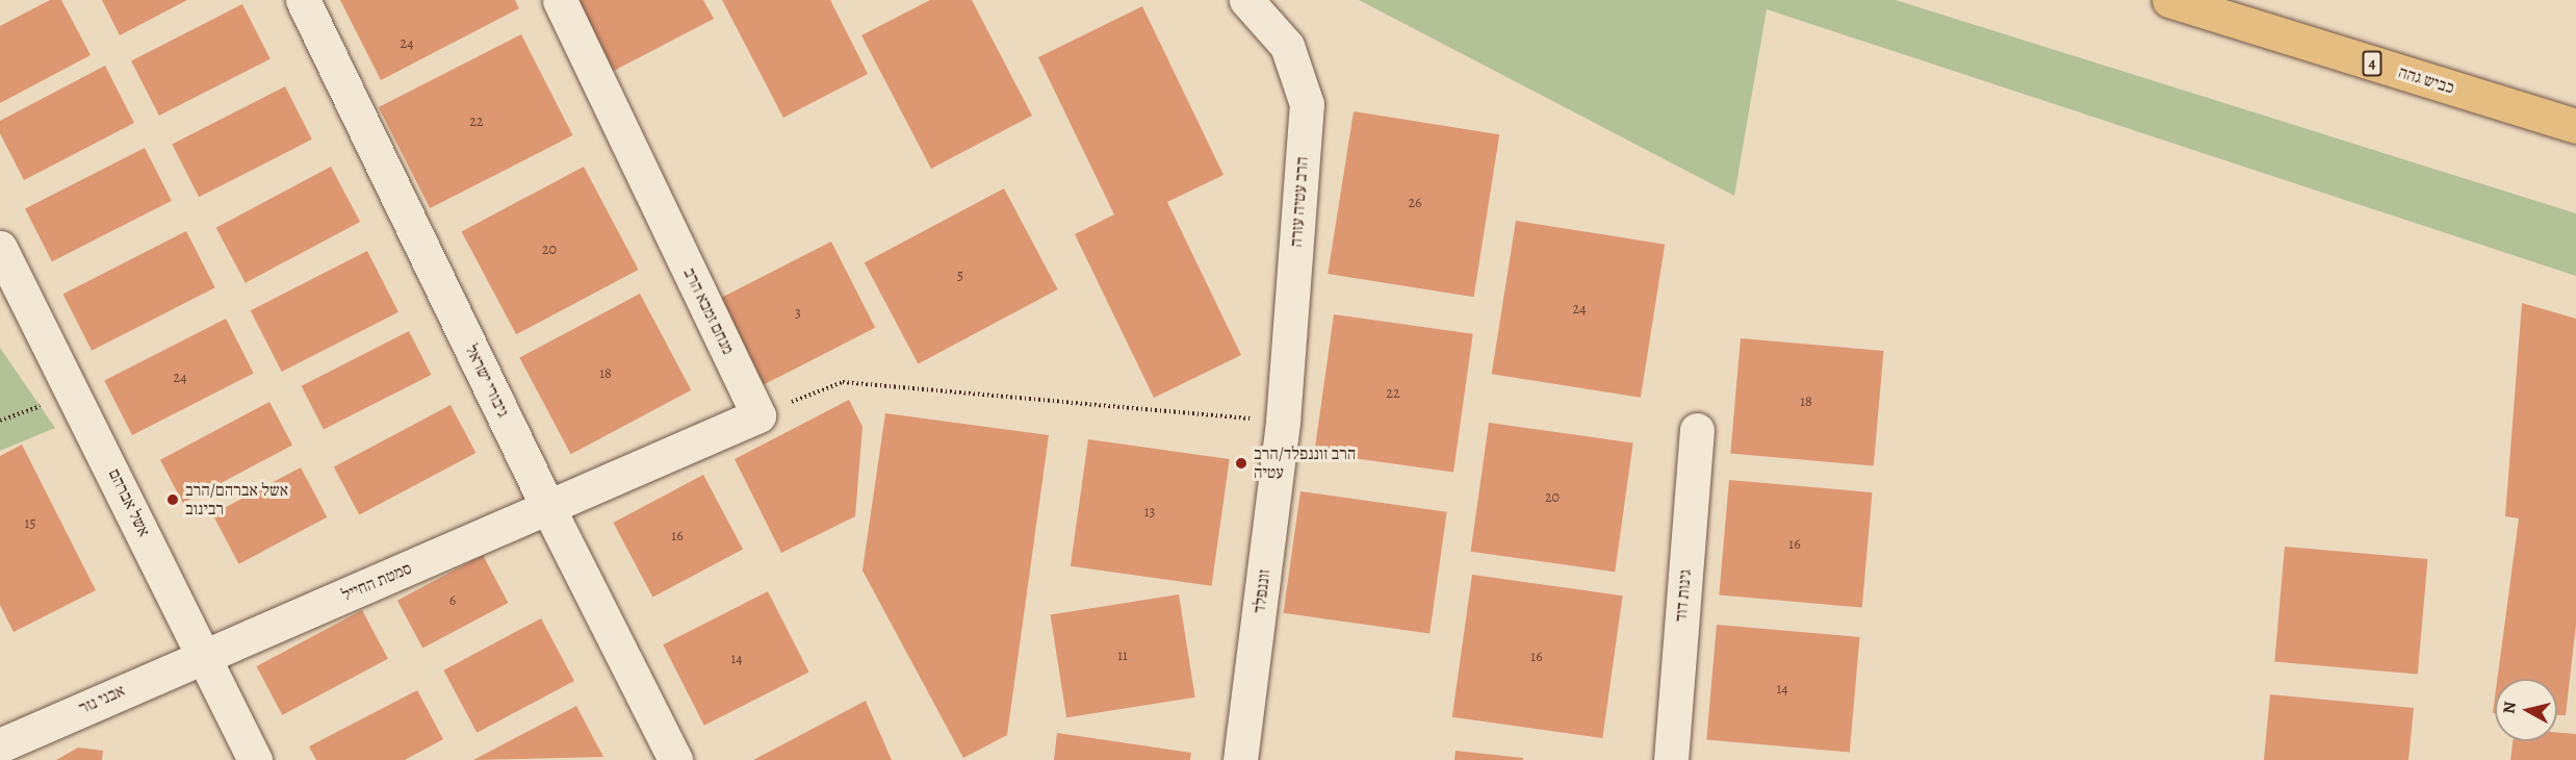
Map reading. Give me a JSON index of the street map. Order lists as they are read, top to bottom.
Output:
{
  "streets": {
    "highway": ["4", "כביש גהה"],
    "street": [
      "הרב עטיה עזרה",
      "מנחם זמבא הרב",
      "גיבורי ישראל",
      "אשל אברהם",
      "סמטת החייל",
      "זוננפלד",
      "גינות דוד",
      "אבני נזר"
    ]
  },
  "crossings": [
    ["הרב עטיה עזרה", "זוננפלד"],
    ["גיבורי ישראל", "סמטת החייל"],
    ["אשל אברהם", "סמטת החייל"],
    ["אשל אברהם", "אבני נזר"],
    ["סמטת החייל", "אבני נזר"]
  ],
  "places": ["הרב זוננפלד/הרב עטיה", "אשל אברהם/הרב רבינוב"],
  "house_numbers": [
    "24",
    "22",
    "26",
    "20",
    "5",
    "24",
    "3",
    "18",
    "24",
    "22",
    "18",
    "20",
    "13",
    "15",
    "16",
    "16",
    "6",
    "11",
    "16",
    "14",
    "14"
  ],
  "north": "left"
}
